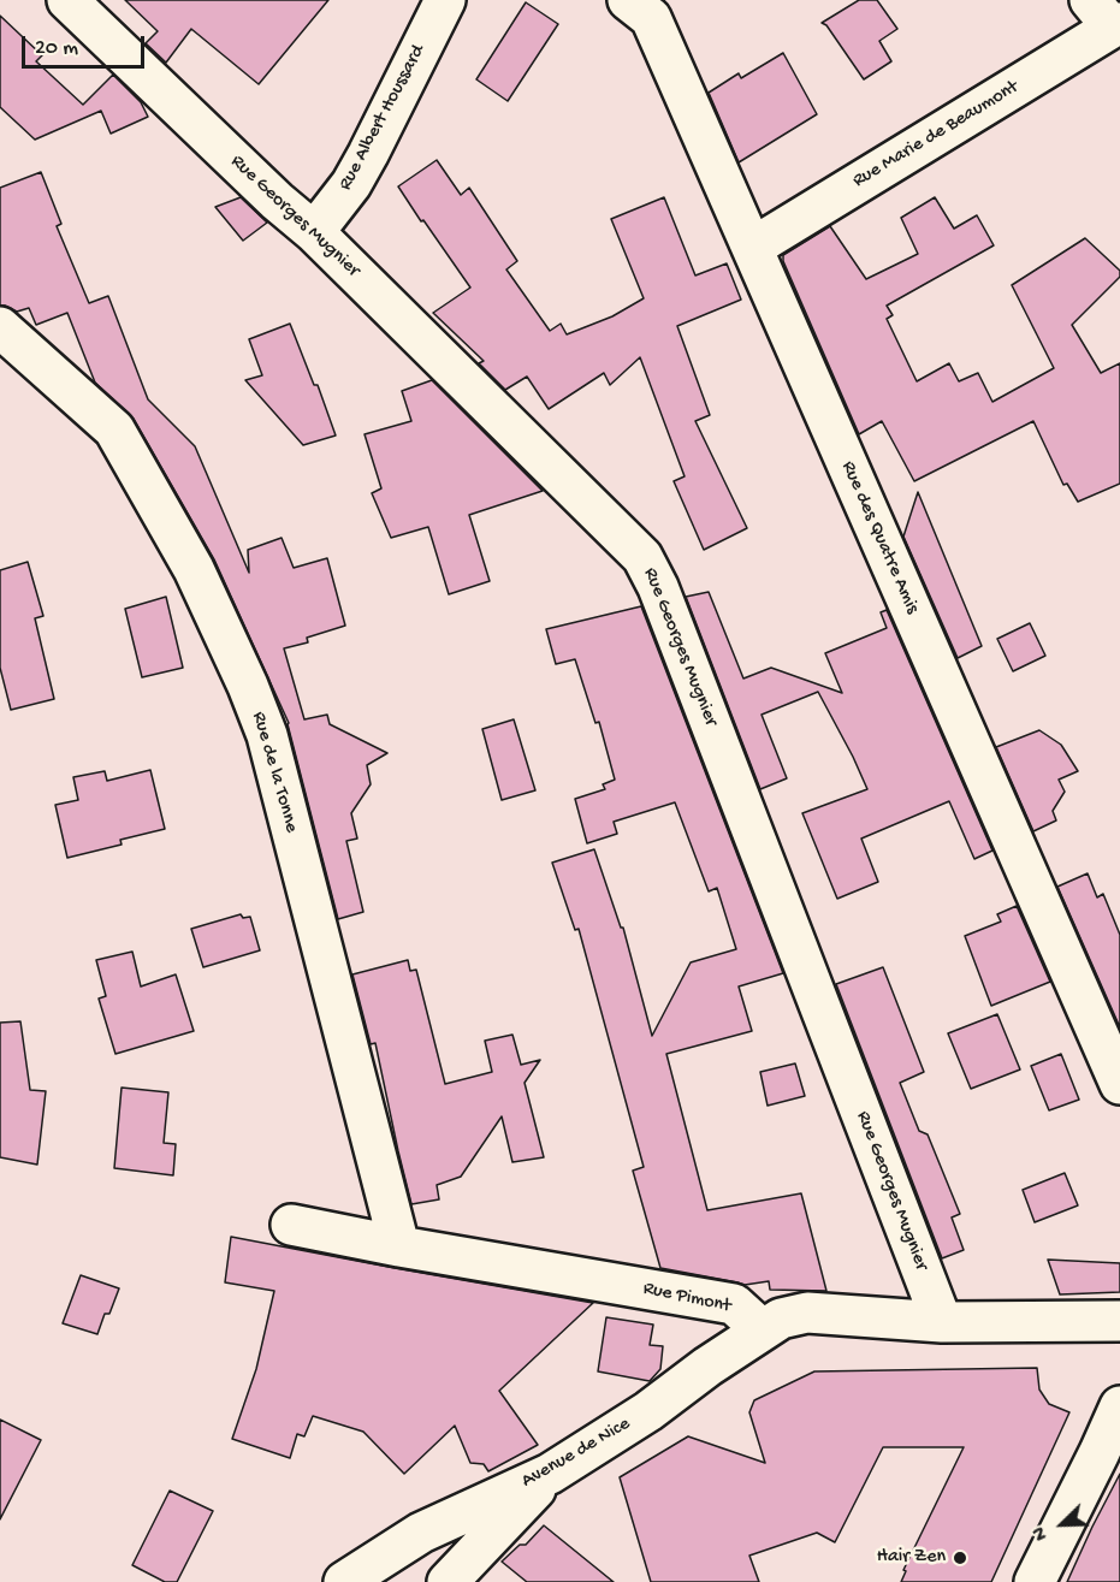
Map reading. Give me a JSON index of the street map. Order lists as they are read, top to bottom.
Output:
{
  "streets": {
    "street": [
      "Rue Albert Houssard",
      "Rue Marie de Beaumont",
      "Rue Georges Mugnier",
      "Rue des Quatre Amis",
      "Rue de la Tonne",
      "Rue Pimont",
      "Avenue de Nice"
    ]
  },
  "crossings": [
    ["Rue Albert Houssard", "Rue Georges Mugnier"],
    ["Rue Marie de Beaumont", "Rue des Quatre Amis"],
    ["Rue de la Tonne", "Rue Pimont"],
    ["Rue Pimont", "Avenue de Nice"]
  ],
  "places": ["Hair Zen"],
  "scale_bar": "20 m",
  "north": "bottom left"
}
